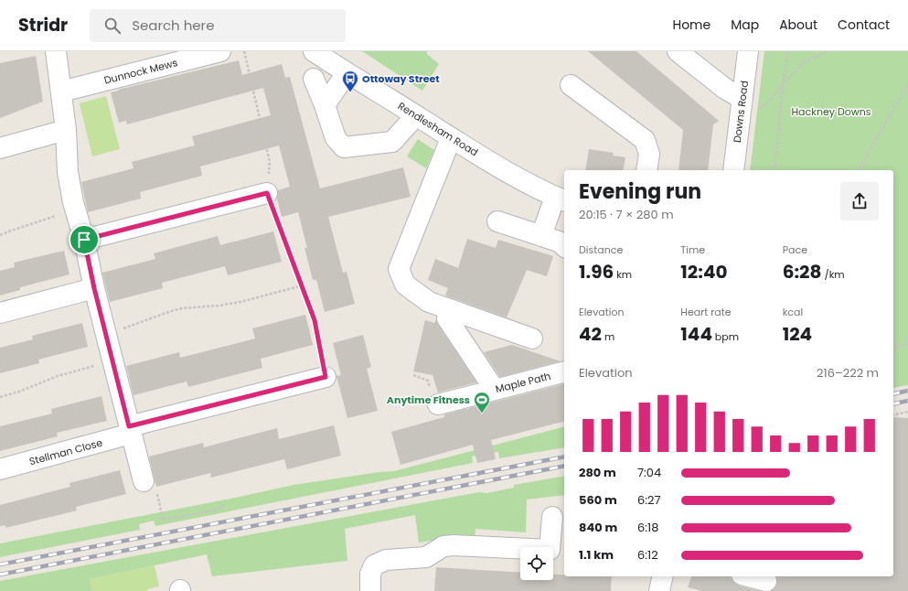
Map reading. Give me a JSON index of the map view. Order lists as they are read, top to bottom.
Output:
{
  "streets": {
    "street": [
      "Dunnock Mews",
      "Downs Road",
      "Rendlesham Road",
      "Maple Path",
      "Stellman Close"
    ]
  },
  "parks": ["Hackney Downs"],
  "places": {
    "bus stop": ["Ottoway Street"],
    "sports": ["Anytime Fitness"]
  },
  "page": {
    "header": "Stridr",
    "search": "Search here",
    "nav": [
      "Home",
      "Map",
      "About",
      "Contact"
    ],
    "heading": ["Evening run", "20:15 · 7 × 280 m"],
    "stats": [
      ["Distance", "1.96 km"],
      ["Time", "12:40"],
      ["Pace", "6:28 /km"],
      ["Elevation", "42 m"],
      ["Heart rate", "144 bpm"],
      ["kcal", "124"]
    ],
    "chart": ["Elevation", "216–222 m"],
    "list": [
      {
        "name": "280 m",
        "note": "7:04"
      },
      {
        "name": "560 m",
        "note": "6:27"
      },
      {
        "name": "840 m",
        "note": "6:18"
      },
      {
        "name": "1.1 km",
        "note": "6:12"
      }
    ]
  }
}
